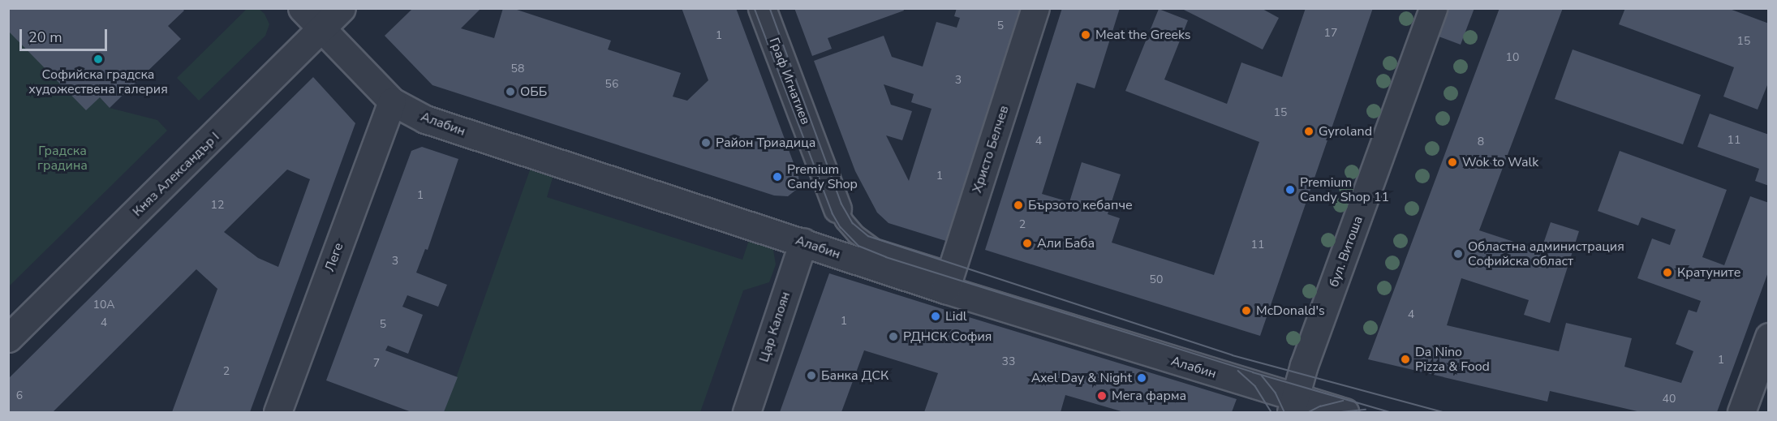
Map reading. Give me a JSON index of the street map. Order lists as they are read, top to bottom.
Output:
{
  "streets": {
    "street": [
      "Граф Игнатиев",
      "Алабин",
      "Христо Белчев",
      "Княз Александър I",
      "бул. Витоша",
      "Леге",
      "Цар Калоян"
    ]
  },
  "crossings": [
    ["Алабин", "Христо Белчев"],
    ["Алабин", "Княз Александър I"],
    ["Алабин", "бул. Витоша"],
    ["Алабин", "Леге"],
    ["Алабин", "Цар Калоян"]
  ],
  "parks": ["Градска градина"],
  "places": [
    "Meat the Greeks",
    "Софийска градска художествена галерия",
    "ОББ",
    "Gyroland",
    "Район Триадица",
    "Wok to Walk",
    "Premium Candy Shop",
    "Premium Candy Shop 11",
    "Бързото кебапче",
    "Али Баба",
    "Областна администрация Софийска област",
    "Кратуните",
    "McDonald's",
    "Lidl",
    "РДНСК София",
    "Da Nino Pizza & Food",
    "Банка ДСК",
    "Axel Day & Night",
    "Мега фарма"
  ],
  "house_numbers": [
    "5",
    "17",
    "1",
    "15",
    "10",
    "58",
    "3",
    "56",
    "15",
    "11",
    "4",
    "8",
    "1",
    "1",
    "12",
    "2",
    "11",
    "3",
    "50",
    "10А",
    "4",
    "1",
    "4",
    "5",
    "1",
    "33",
    "7",
    "2",
    "6",
    "40"
  ],
  "scale_bar": "20 m"
}
